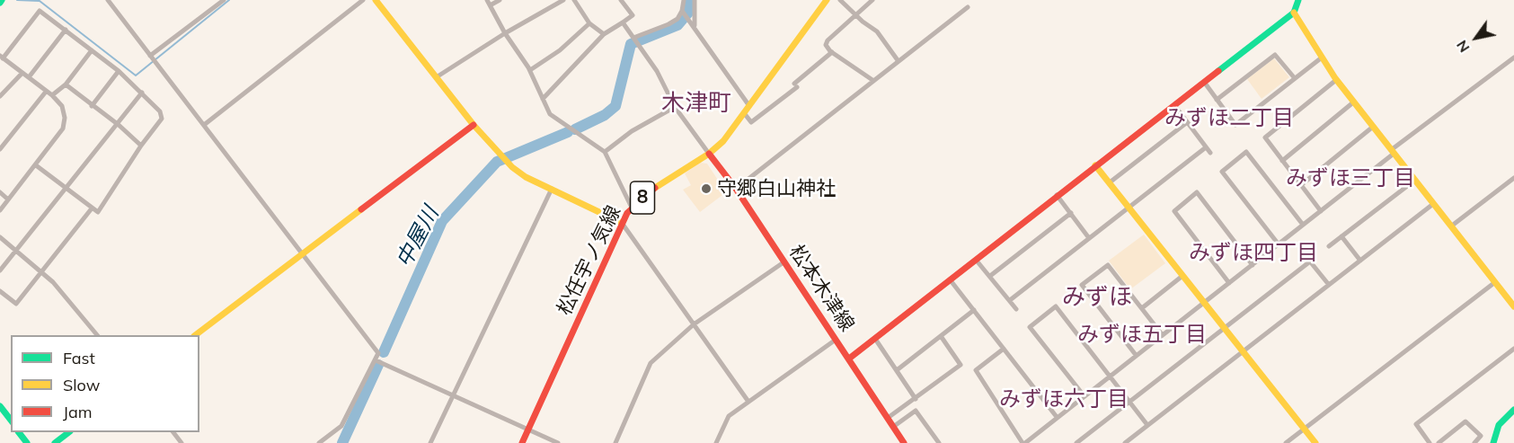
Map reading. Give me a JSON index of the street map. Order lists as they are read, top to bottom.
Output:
{
  "streets": {
    "street": ["8", "松任宇ノ気線", "松本木津線"]
  },
  "crossings": [
    ["松任宇ノ気線", "松本木津線"]
  ],
  "districts": [
    "木津町",
    "みずほ二丁目",
    "みずほ三丁目",
    "みずほ四丁目",
    "みずほ",
    "みずほ五丁目",
    "みずほ六丁目"
  ],
  "water": ["中屋川"],
  "places": ["守郷白山神社"],
  "legend": ["Fast", "Slow", "Jam"],
  "north": "bottom left"
}
